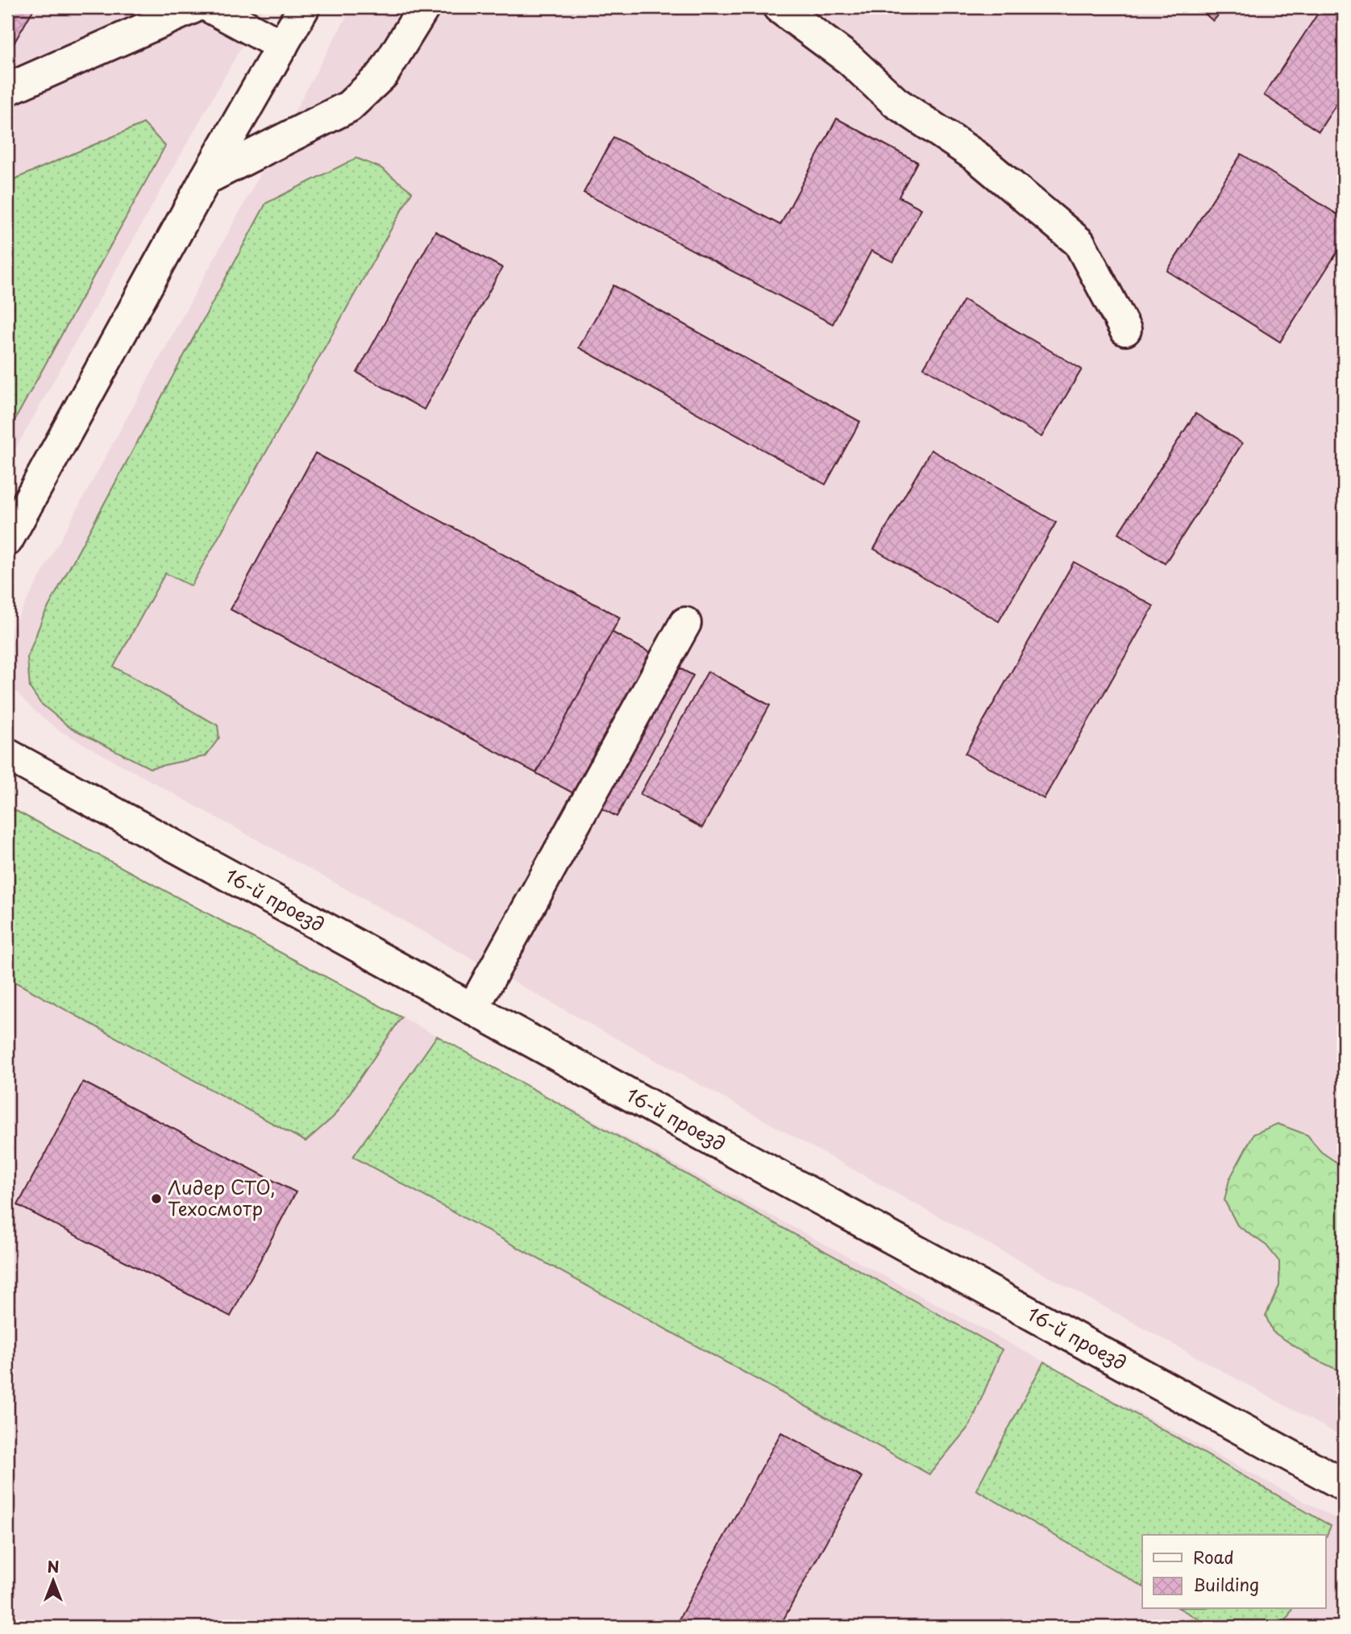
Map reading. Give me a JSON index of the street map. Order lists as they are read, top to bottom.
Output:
{
  "streets": {
    "street": ["16-й проезд"]
  },
  "places": ["Лидер СТО, Техосмотр"],
  "legend": ["Road", "Building"],
  "north": "top"
}
